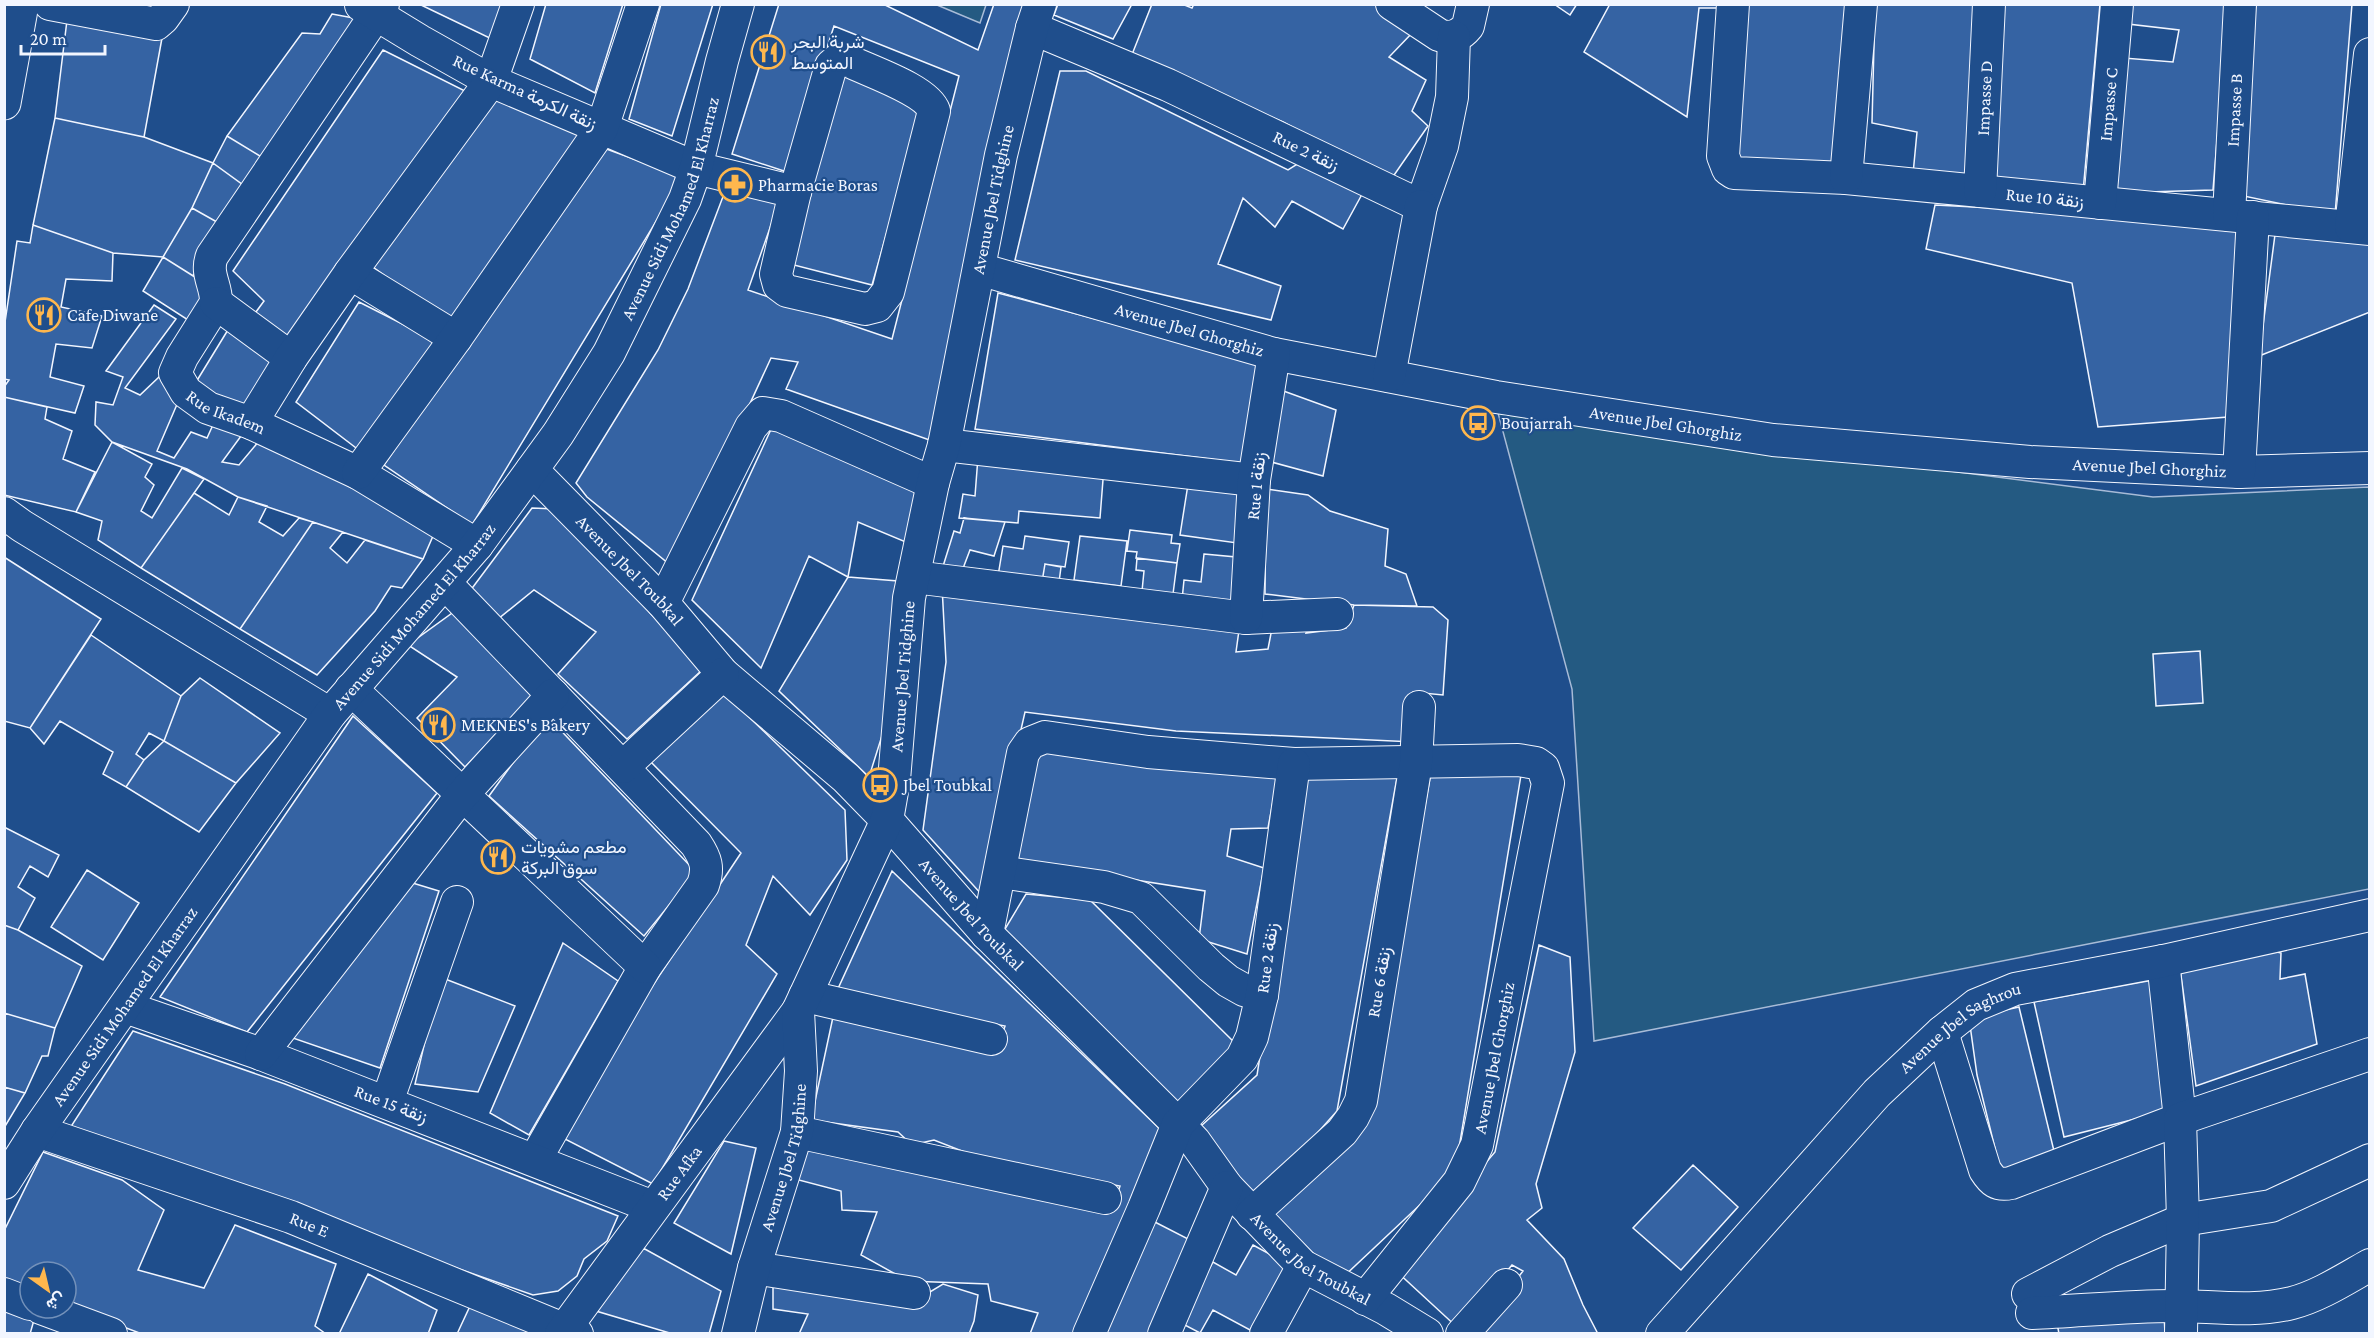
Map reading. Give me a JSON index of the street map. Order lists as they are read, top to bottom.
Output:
{
  "streets": {
    "street": [
      "Rue Karma زنقة الكرمة",
      "Impasse D",
      "Impasse C",
      "Impasse B",
      "Rue 2 زنقة",
      "Rue 10 زنقة",
      "Avenue Jbel Tidghine",
      "Avenue Sidi Mohamed El Kharraz",
      "Avenue Jbel Ghorghiz",
      "Rue Ikadem",
      "Rue 1 زنقة",
      "Avenue Jbel Toubkal",
      "Rue 6 زنقة",
      "Avenue Jbel Saghrou",
      "Rue 15 زنقة",
      "Rue Afka",
      "Rue E"
    ]
  },
  "crossings": [
    ["Rue Karma زنقة الكرمة", "Avenue Sidi Mohamed El Kharraz"],
    ["Impasse D", "Rue 10 زنقة"],
    ["Impasse C", "Rue 10 زنقة"],
    ["Impasse B", "Rue 10 زنقة"],
    ["Impasse B", "Avenue Jbel Ghorghiz"],
    ["Rue 2 زنقة", "Avenue Jbel Tidghine"],
    ["Rue 2 زنقة", "Avenue Jbel Toubkal"],
    ["Avenue Jbel Tidghine", "Avenue Jbel Ghorghiz"],
    ["Avenue Jbel Tidghine", "Avenue Jbel Toubkal"],
    ["Avenue Jbel Tidghine", "Rue Afka"],
    ["Avenue Sidi Mohamed El Kharraz", "Rue Ikadem"],
    ["Avenue Sidi Mohamed El Kharraz", "Avenue Jbel Toubkal"],
    ["Avenue Sidi Mohamed El Kharraz", "Rue 15 زنقة"],
    ["Avenue Sidi Mohamed El Kharraz", "Rue E"],
    ["Avenue Jbel Ghorghiz", "Rue 1 زنقة"],
    ["Avenue Jbel Ghorghiz", "Avenue Jbel Toubkal"],
    ["Avenue Jbel Ghorghiz", "Rue 6 زنقة"],
    ["Avenue Jbel Toubkal", "Rue 6 زنقة"],
    ["Rue 15 زنقة", "Rue Afka"],
    ["Rue Afka", "Rue E"]
  ],
  "places": {
    "restaurant": [
      "شربة البحر المتوسط",
      "Cafe Diwane",
      "MEKNES's Bakery",
      "مطعم مشويات سوق البركة"
    ],
    "pharmacy": ["Pharmacie Boras"],
    "bus stop": ["Boujarrah", "Jbel Toubkal"]
  },
  "scale_bar": "20 m",
  "north": "bottom right"
}
